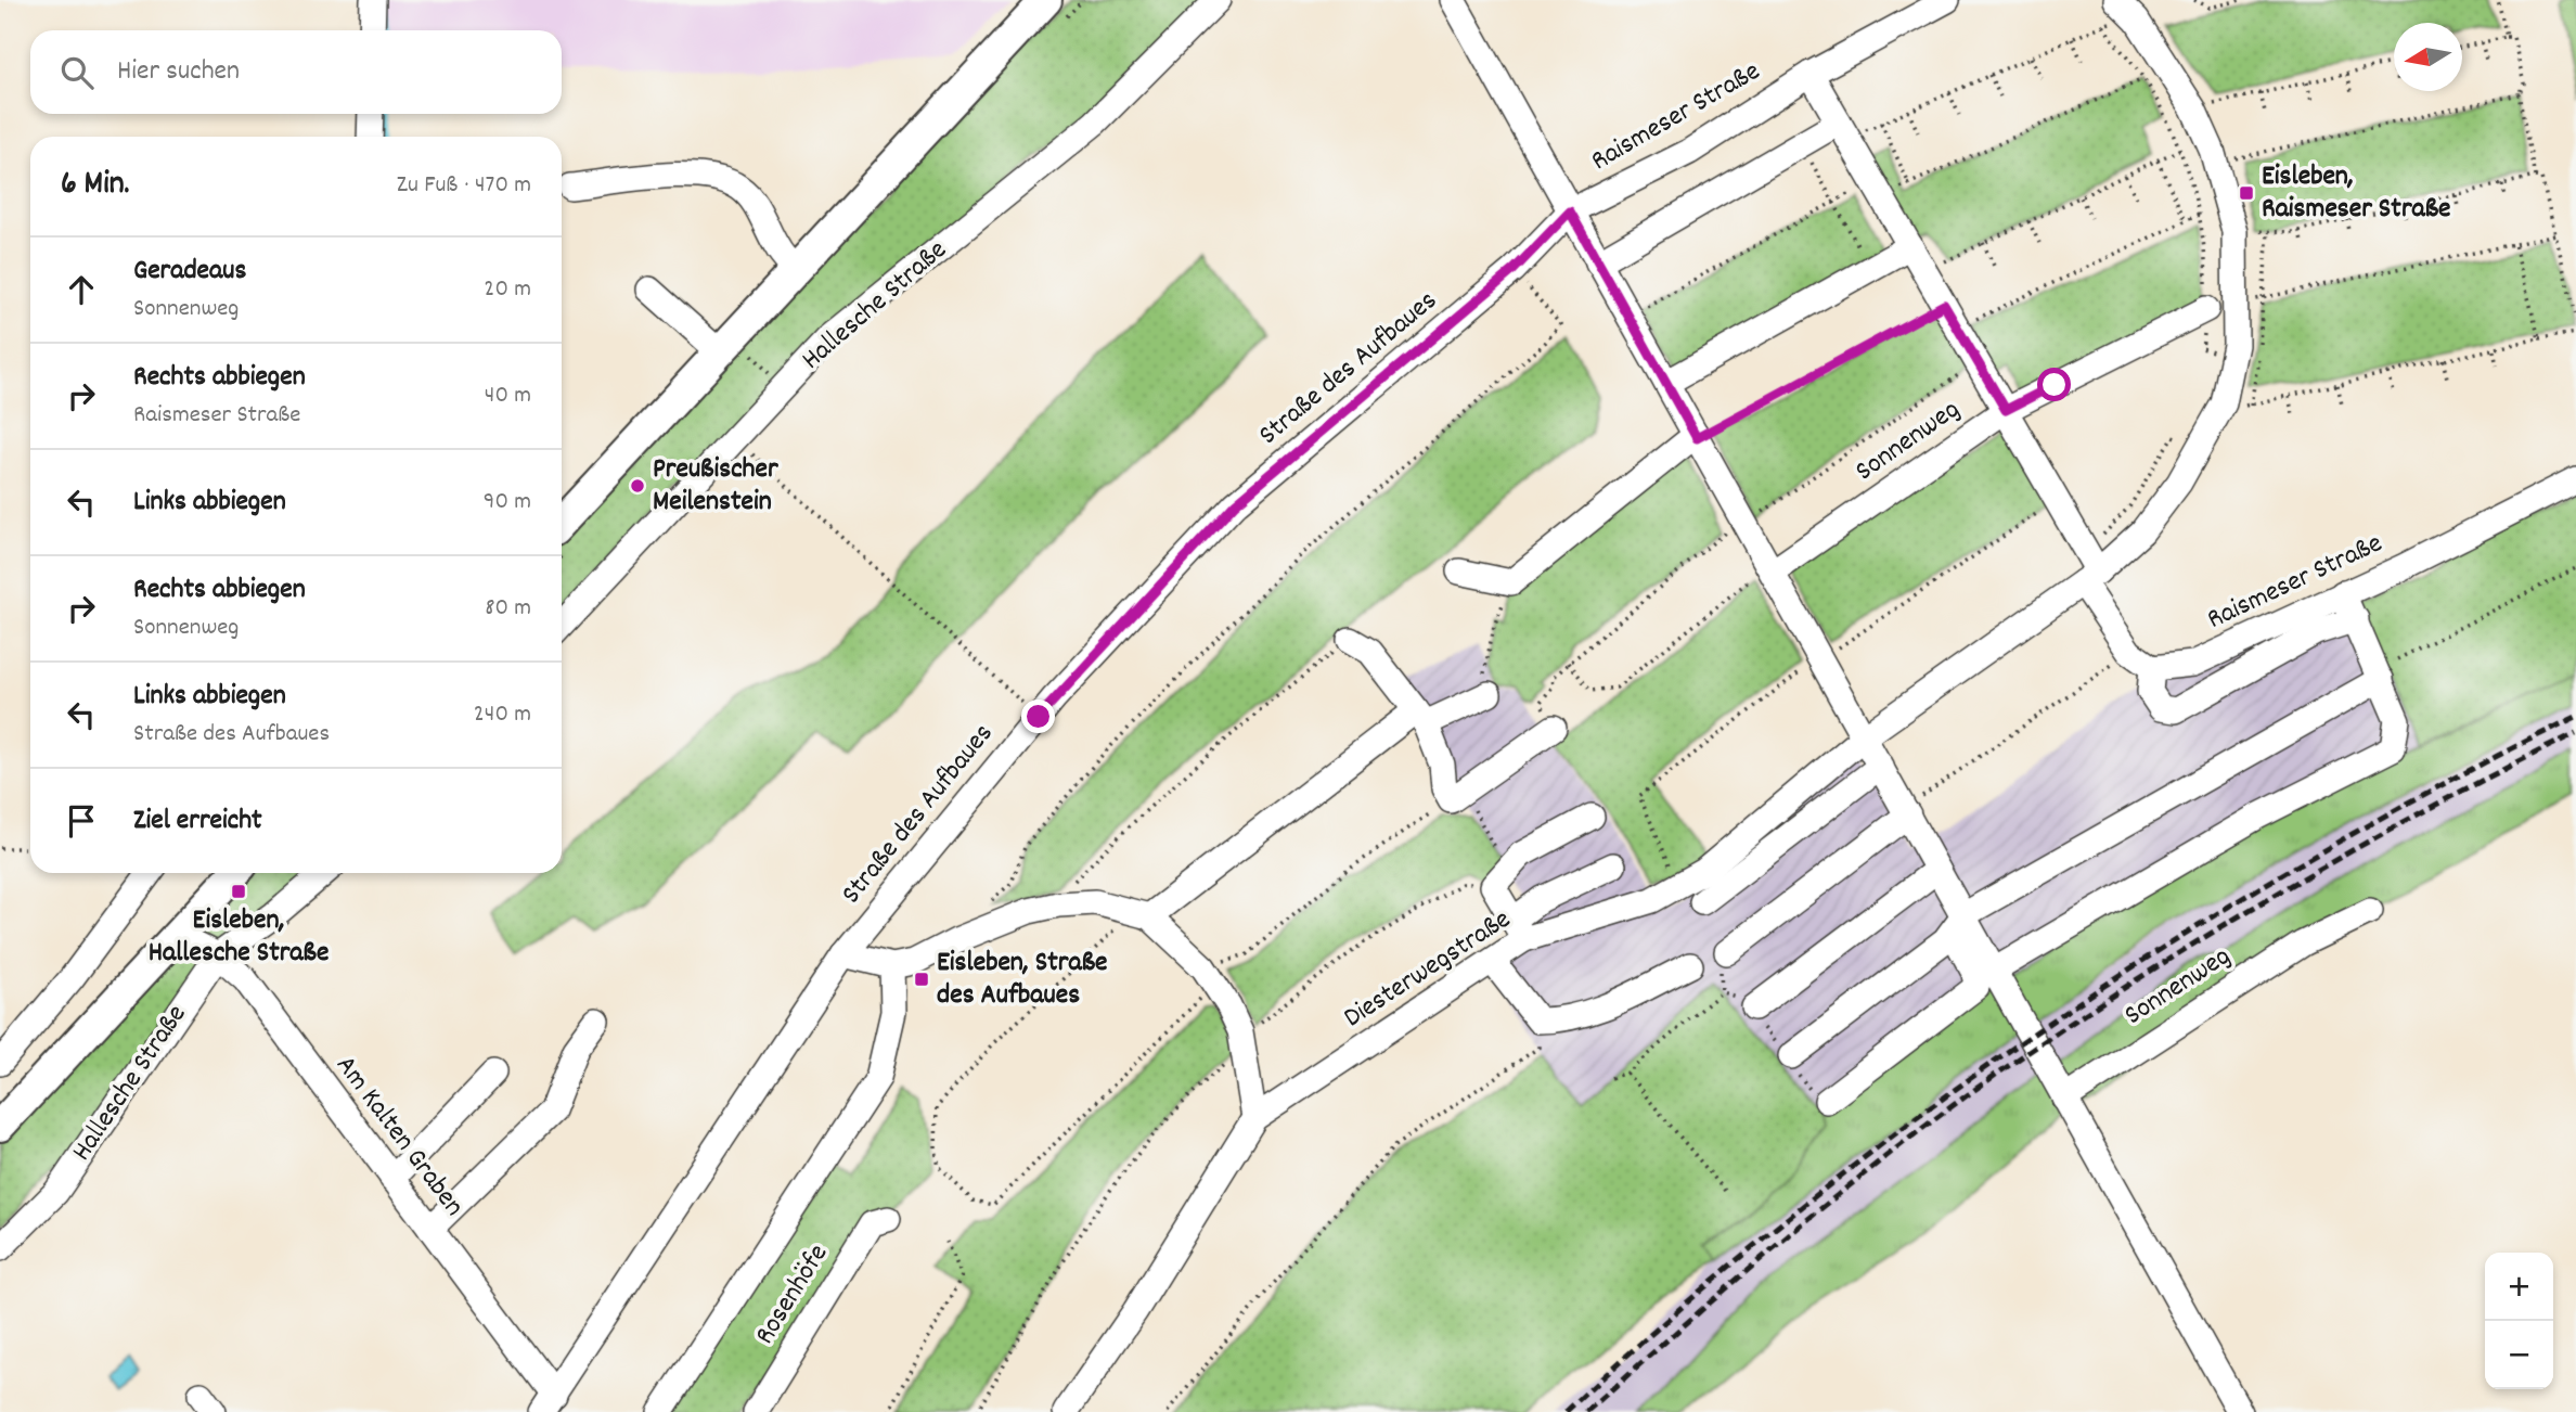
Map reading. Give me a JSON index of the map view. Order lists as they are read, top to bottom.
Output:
{
  "streets": {
    "main road": ["Hallesche Straße"],
    "street": [
      "Raismeser Straße",
      "Straße des Aufbaues",
      "Sonnenweg",
      "Diesterwegstraße",
      "Am Kalten Graben",
      "Rosenhöfe"
    ]
  },
  "crossings": [
    ["Raismeser Straße", "Straße des Aufbaues"],
    ["Hallesche Straße", "Am Kalten Graben"],
    ["Straße des Aufbaues", "Am Kalten Graben"]
  ],
  "places": {
    "transit": ["Eisleben, Raismeser Straße", "Eisleben, Hallesche Straße", "Eisleben, Straße des Aufbaues"],
    "other": ["Preußischer Meilenstein"]
  },
  "north": "left",
  "page": {
    "search": "Hier suchen",
    "heading": ["6 Min.", "Zu Fuß · 470 m"],
    "list": [
      ["Geradeaus", "Sonnenweg", "20 m"],
      ["Rechts abbiegen", "Raismeser Straße", "40 m"],
      ["Links abbiegen", "90 m"],
      ["Rechts abbiegen", "Sonnenweg", "80 m"],
      ["Links abbiegen", "Straße des Aufbaues", "240 m"],
      "Ziel erreicht"
    ],
    "map_buttons": ["+", "−"]
  }
}
